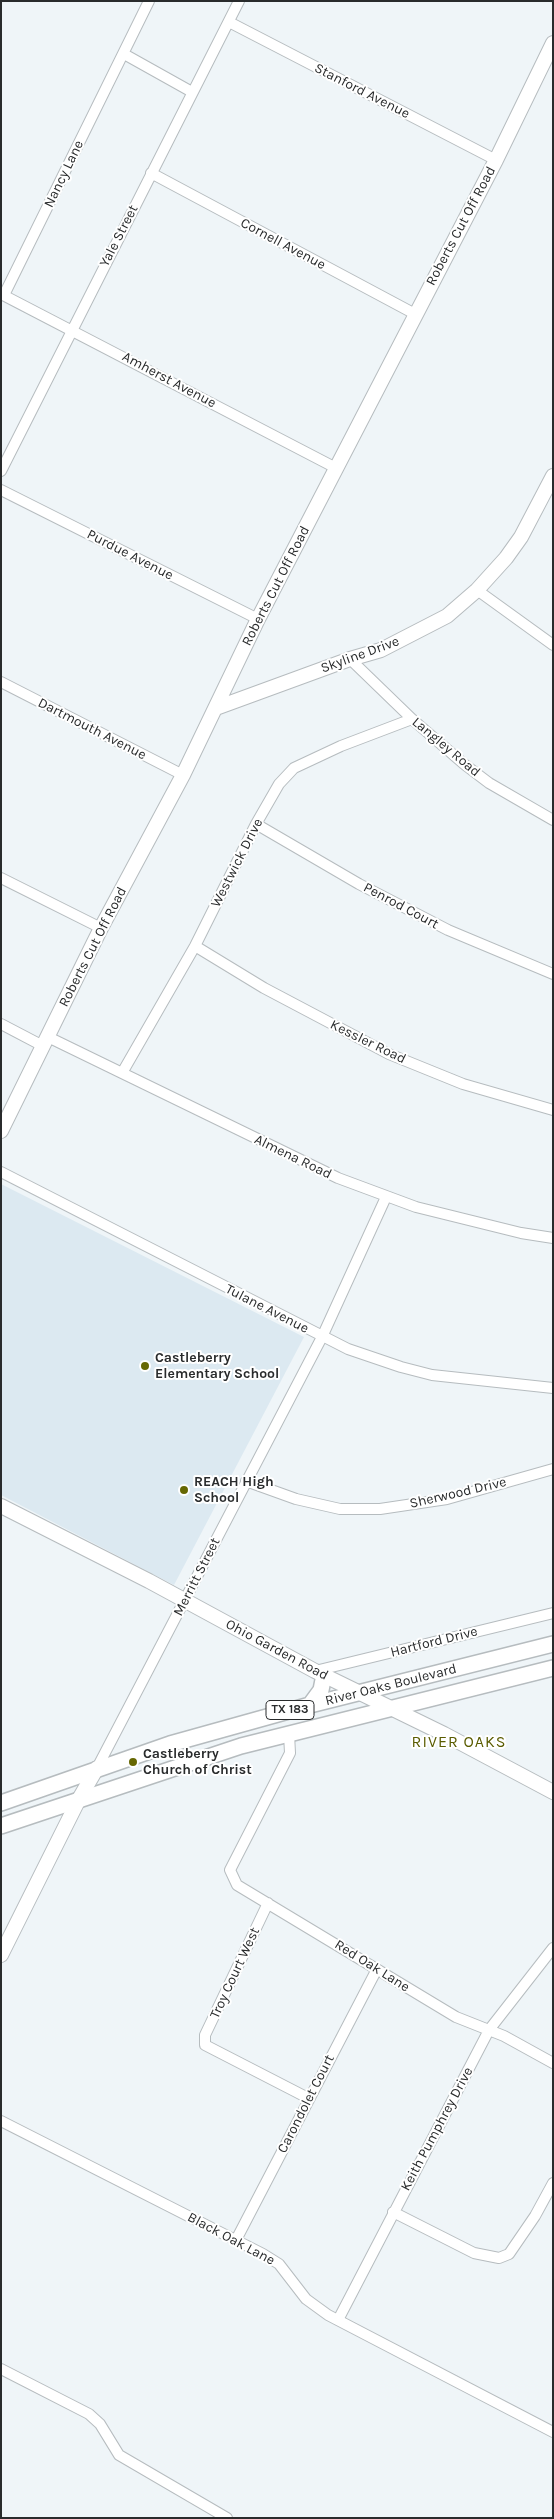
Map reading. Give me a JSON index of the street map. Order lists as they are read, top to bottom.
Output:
{
  "streets": {
    "main road": ["River Oaks Boulevard", "TX 183"],
    "street": [
      "Stanford Avenue",
      "Nancy Lane",
      "Roberts Cut Off Road",
      "Yale Street",
      "Cornell Avenue",
      "Amherst Avenue",
      "Purdue Avenue",
      "Skyline Drive",
      "Dartmouth Avenue",
      "Langley Road",
      "Westwick Drive",
      "Penrod Court",
      "Kessler Road",
      "Almena Road",
      "Tulane Avenue",
      "Sherwood Drive",
      "Merritt Street",
      "Hartford Drive",
      "Ohio Garden Road",
      "Red Oak Lane",
      "Troy Court West",
      "Carondolet Court",
      "Keith Pumphrey Drive",
      "Black Oak Lane"
    ]
  },
  "crossings": [
    ["Stanford Avenue", "Roberts Cut Off Road"],
    ["Stanford Avenue", "Yale Street"],
    ["Nancy Lane", "Amherst Avenue"],
    ["Roberts Cut Off Road", "Cornell Avenue"],
    ["Roberts Cut Off Road", "Amherst Avenue"],
    ["Roberts Cut Off Road", "Purdue Avenue"],
    ["Roberts Cut Off Road", "Skyline Drive"],
    ["Roberts Cut Off Road", "Dartmouth Avenue"],
    ["Roberts Cut Off Road", "Almena Road"],
    ["Yale Street", "Cornell Avenue"],
    ["Yale Street", "Amherst Avenue"],
    ["Skyline Drive", "Langley Road"],
    ["Langley Road", "Westwick Drive"],
    ["Westwick Drive", "Penrod Court"],
    ["Westwick Drive", "Kessler Road"],
    ["Westwick Drive", "Almena Road"],
    ["Almena Road", "Merritt Street"],
    ["Tulane Avenue", "Merritt Street"],
    ["Sherwood Drive", "Merritt Street"],
    ["Merritt Street", "Ohio Garden Road"],
    ["Merritt Street", "River Oaks Boulevard"],
    ["Hartford Drive", "Ohio Garden Road"],
    ["Ohio Garden Road", "River Oaks Boulevard"],
    ["River Oaks Boulevard", "Red Oak Lane"],
    ["Red Oak Lane", "Troy Court West"],
    ["Red Oak Lane", "Carondolet Court"],
    ["Red Oak Lane", "Keith Pumphrey Drive"],
    ["Troy Court West", "Carondolet Court"],
    ["Carondolet Court", "Black Oak Lane"],
    ["Keith Pumphrey Drive", "Black Oak Lane"]
  ],
  "districts": ["RIVER OAKS"],
  "places": ["Castleberry Elementary School", "REACH High School", "Castleberry Church of Christ"]
}
